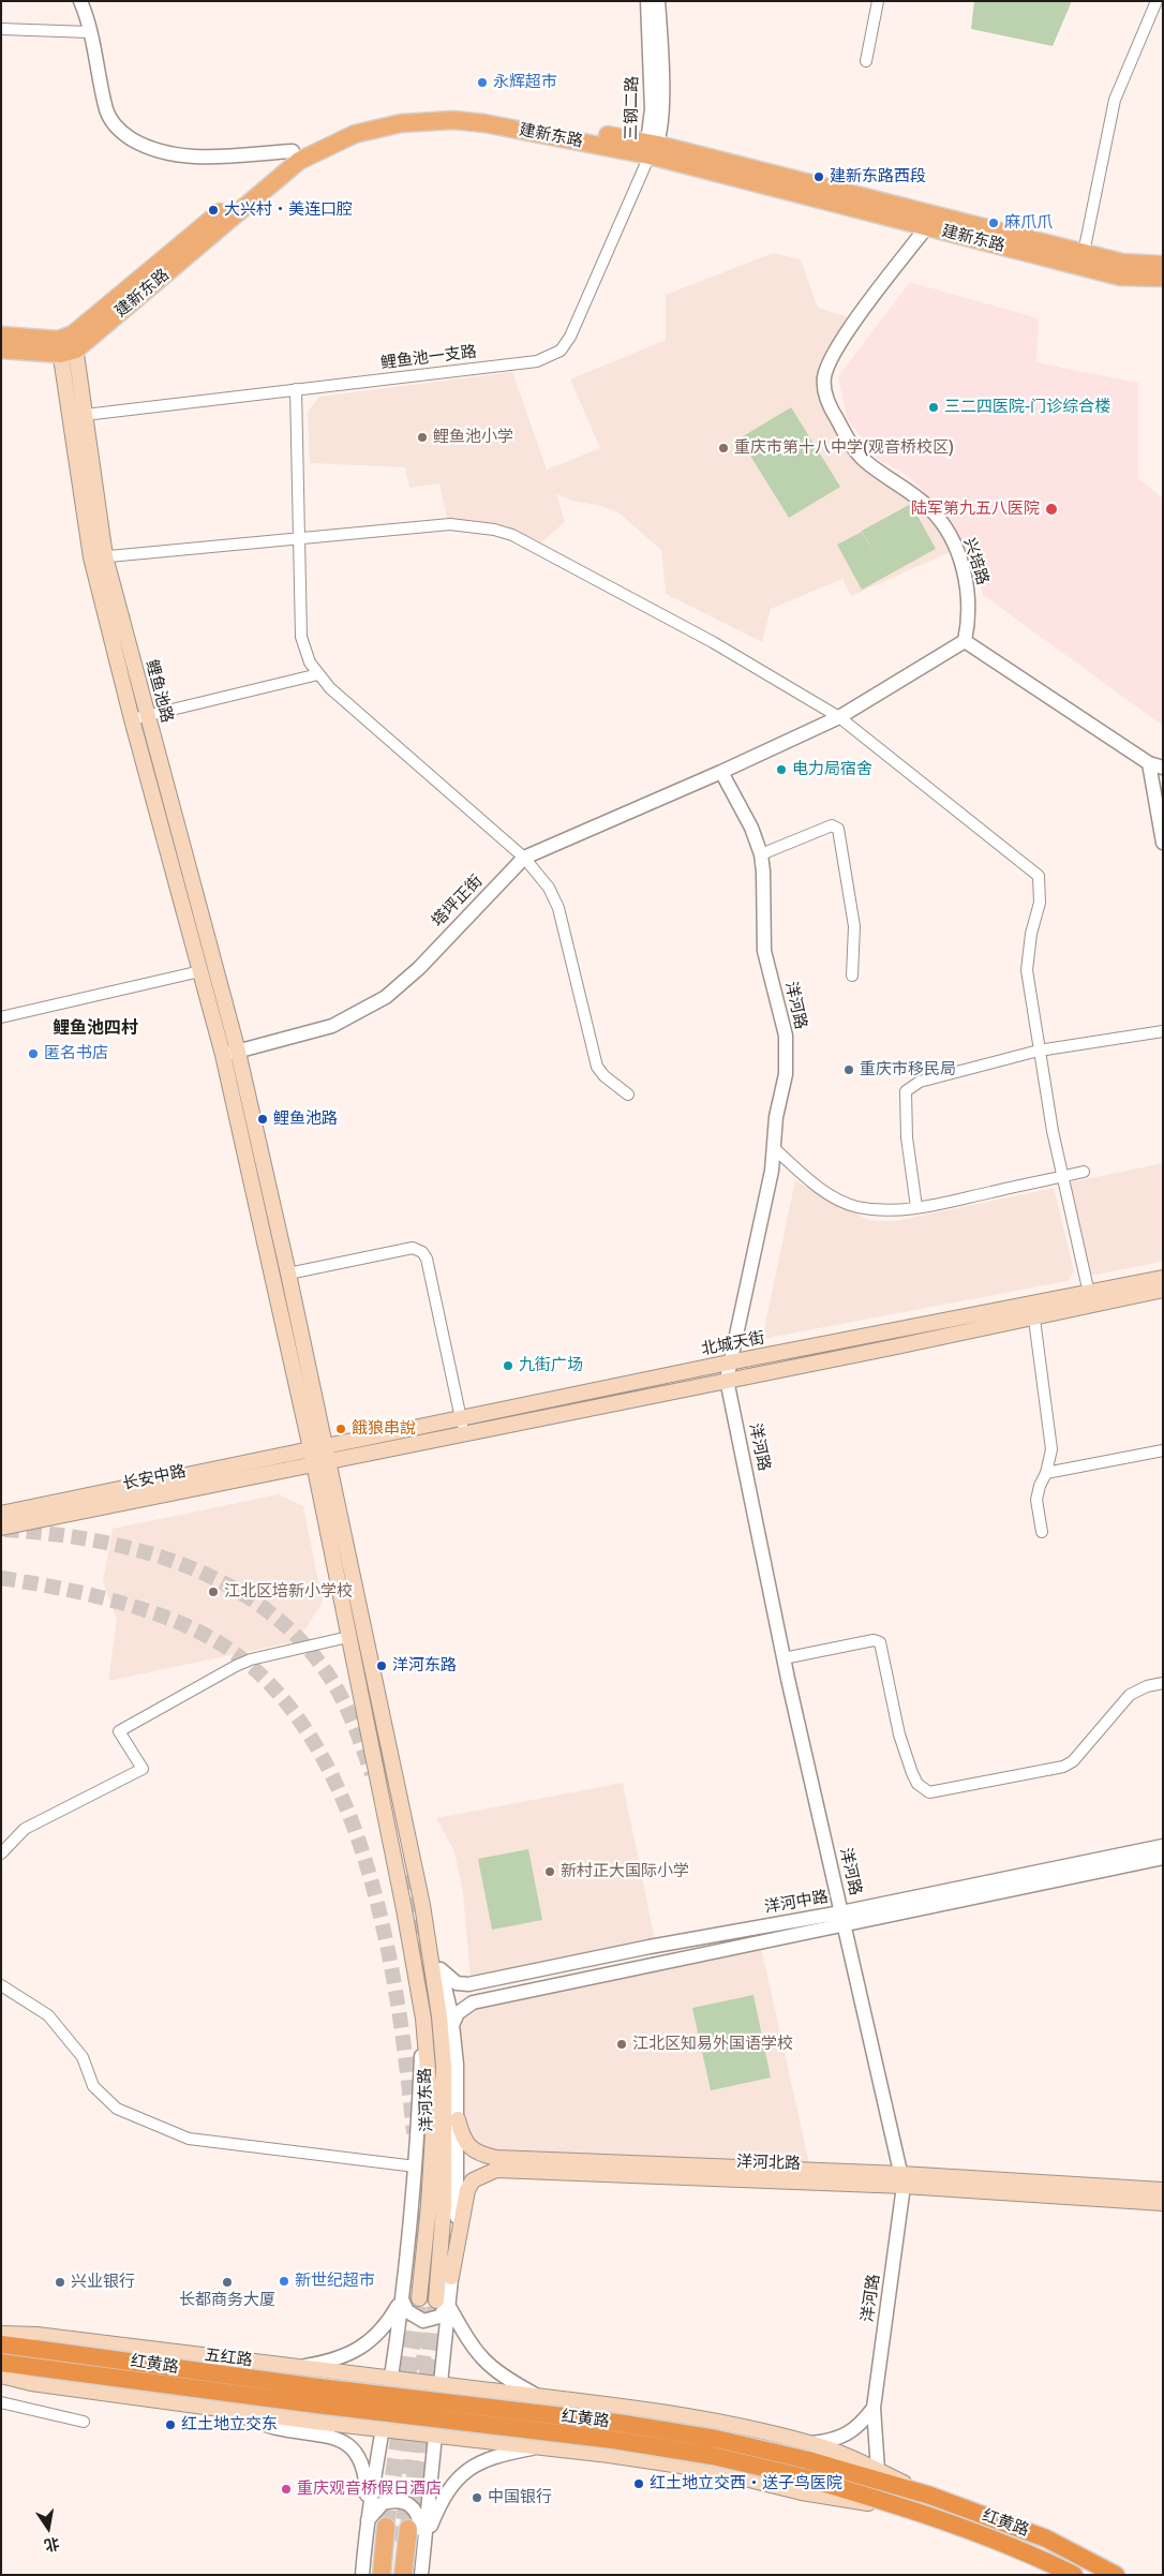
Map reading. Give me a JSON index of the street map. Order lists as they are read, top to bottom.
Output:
{
  "streets": {
    "highway": ["红黄路"],
    "main road": [
      "建新东路",
      "鲤鱼池路",
      "北城天街",
      "长安中路",
      "洋河东路",
      "洋河北路",
      "五红路"
    ],
    "street": [
      "三钢二路",
      "鲤鱼池一支路",
      "兴培路",
      "塔坪正街",
      "洋河路",
      "洋河中路"
    ]
  },
  "crossings": [
    ["三钢二路", "建新东路"],
    ["三钢二路", "鲤鱼池一支路"],
    ["建新东路", "鲤鱼池一支路"],
    ["建新东路", "兴培路"],
    ["建新东路", "鲤鱼池路"],
    ["鲤鱼池一支路", "鲤鱼池路"],
    ["鲤鱼池路", "塔坪正街"],
    ["鲤鱼池路", "北城天街"],
    ["鲤鱼池路", "长安中路"],
    ["鲤鱼池路", "洋河东路"],
    ["塔坪正街", "洋河路"],
    ["洋河路", "北城天街"],
    ["洋河路", "洋河中路"],
    ["洋河路", "洋河北路"],
    ["洋河路", "五红路"],
    ["北城天街", "长安中路"],
    ["北城天街", "洋河东路"],
    ["长安中路", "洋河东路"],
    ["五红路", "红黄路"]
  ],
  "districts": ["鲤鱼池四村"],
  "places": [
    "永辉超市",
    "建新东路西段",
    "大兴村‧美连口腔",
    "麻爪爪",
    "三二四医院-门诊综合楼",
    "鲤鱼池小学",
    "重庆市第十八中学(观音桥校区)",
    "陆军第九五八医院",
    "电力局宿舍",
    "匿名书店",
    "重庆市移民局",
    "鲤鱼池路",
    "九街广场",
    "餓狼串說",
    "江北区培新小学校",
    "洋河东路",
    "新村正大国际小学",
    "江北区知易外国语学校",
    "新世纪超市",
    "兴业银行",
    "长都商务大厦",
    "红土地立交东",
    "红土地立交西‧送子鸟医院",
    "重庆观音桥假日酒店",
    "中国银行"
  ],
  "north": "bottom"
}
